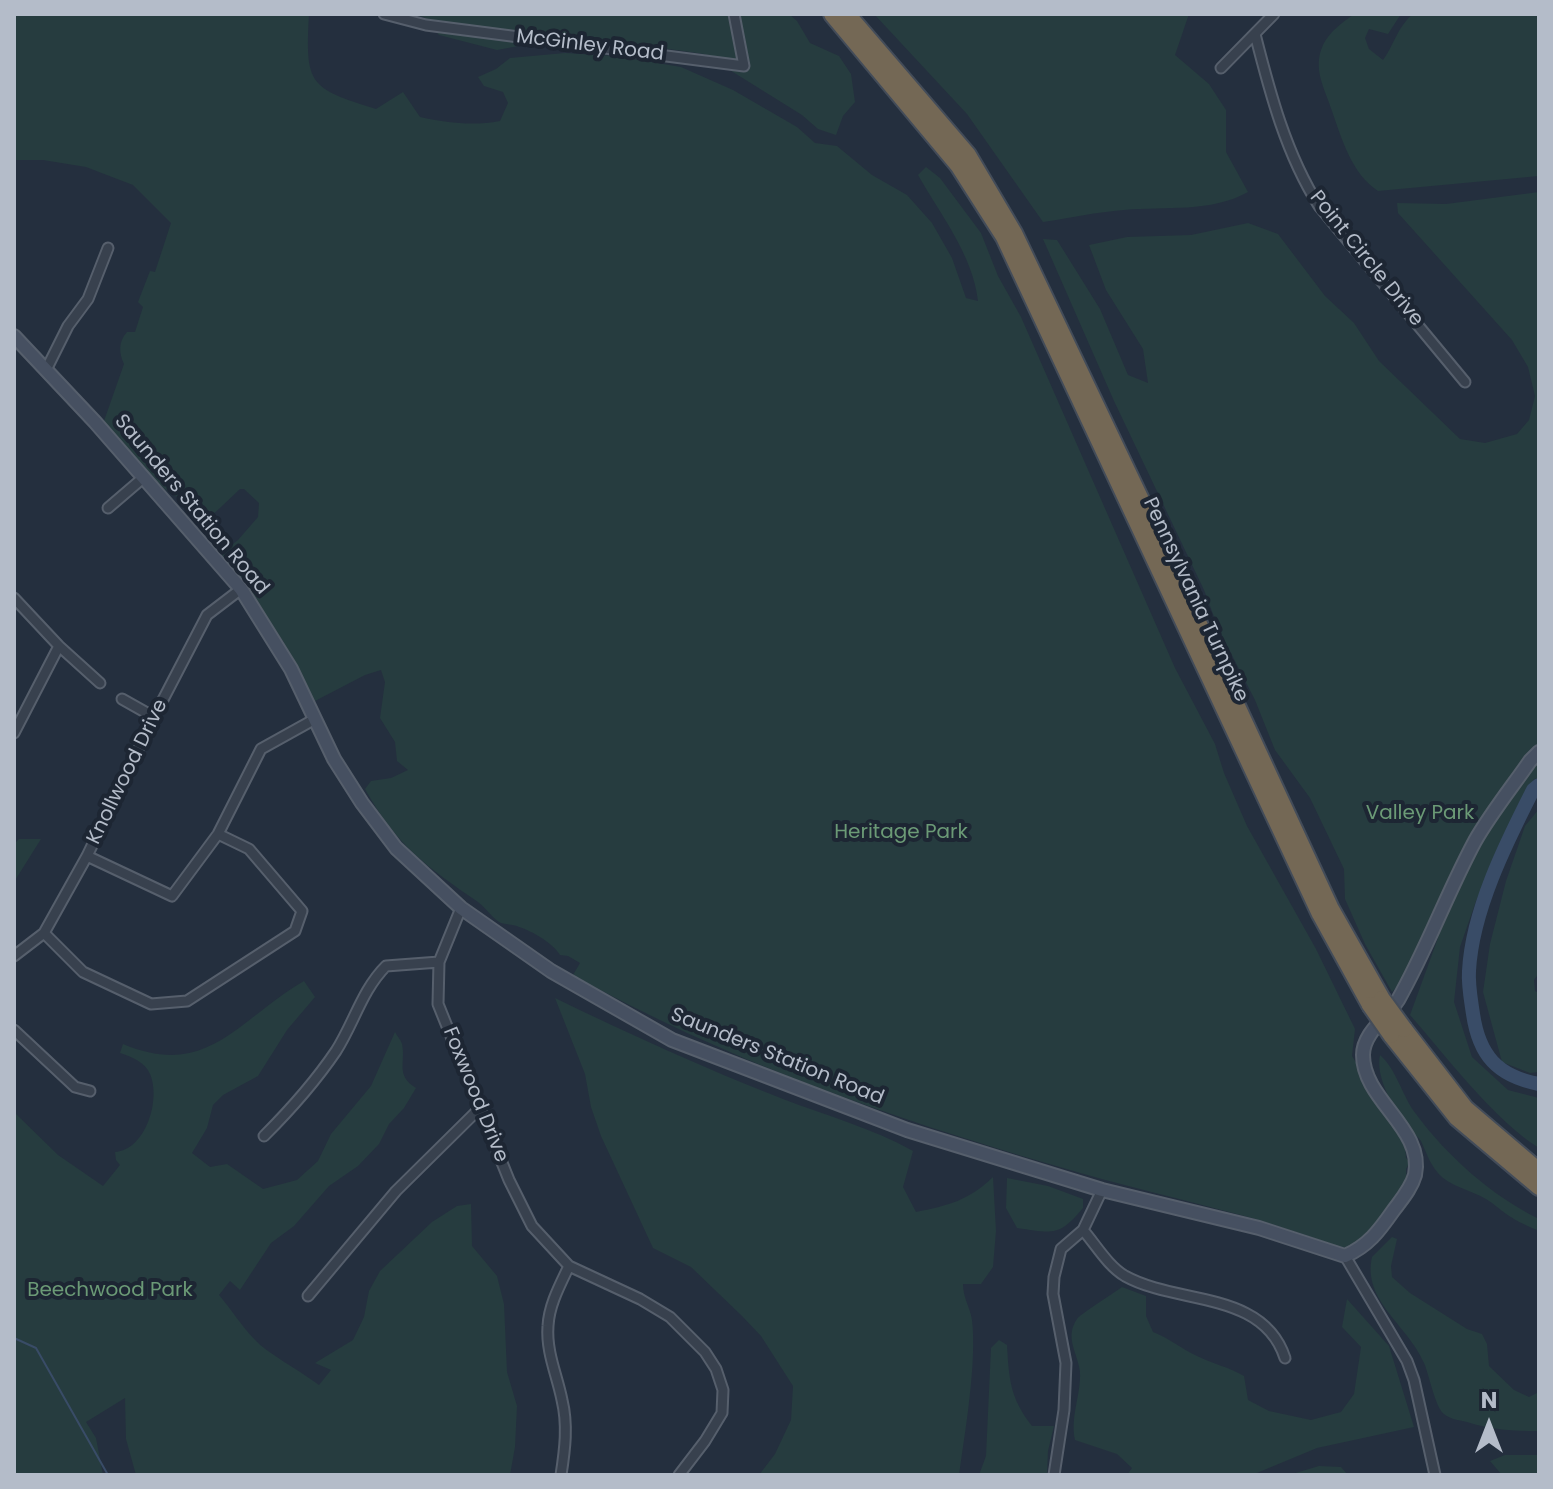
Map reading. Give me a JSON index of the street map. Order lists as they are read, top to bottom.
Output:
{
  "streets": {
    "highway": ["Pennsylvania Turnpike"],
    "street": [
      "McGinley Road",
      "Point Circle Drive",
      "Saunders Station Road",
      "Knollwood Drive",
      "Foxwood Drive"
    ]
  },
  "crossings": [
    ["Saunders Station Road", "Knollwood Drive"],
    ["Saunders Station Road", "Foxwood Drive"]
  ],
  "parks": ["Valley Park", "Heritage Park", "Beechwood Park"],
  "north": "top"
}
